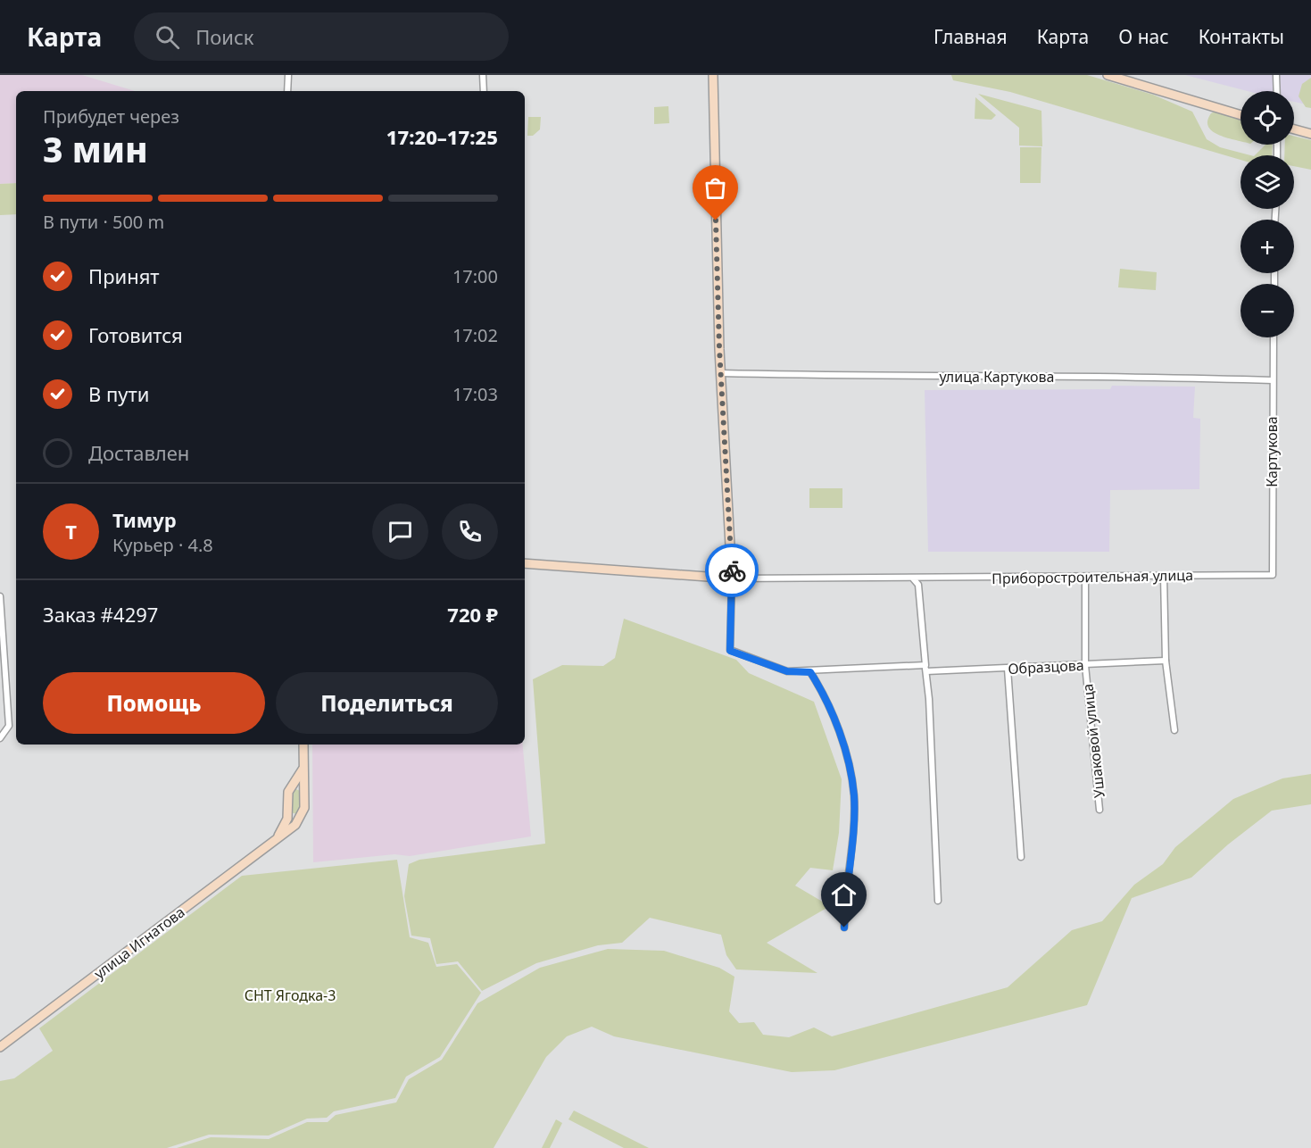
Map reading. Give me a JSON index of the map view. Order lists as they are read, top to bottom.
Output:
{
  "streets": {
    "main road": ["Приборостроительная улица", "улица Игнатова"],
    "street": [
      "улица Картукова",
      "Картукова",
      "Образцова",
      "Ушаковой улица"
    ]
  },
  "crossings": [
    ["улица Картукова", "Картукова"],
    ["Картукова", "Приборостроительная улица"],
    ["Приборостроительная улица", "Ушаковой улица"],
    ["Образцова", "Ушаковой улица"]
  ],
  "parks": ["СНТ Ягодка-3"],
  "page": {
    "header": "Карта",
    "search": "Поиск",
    "nav": [
      "Главная",
      "Карта",
      "О нас",
      "Контакты"
    ],
    "map_buttons": ["+", "−"],
    "heading": ["3 мин", "Прибудет через", "17:20–17:25"],
    "panel": [
      "Тимур",
      "Курьер · 4.8",
      "Заказ #4297",
      "720 ₽"
    ],
    "bar": "В пути · 500 m",
    "list": [
      ["Принят", "17:00"],
      ["Готовится", "17:02"],
      ["В пути", "17:03"],
      "Доставлен"
    ],
    "round": "Т",
    "buttons": ["Помощь", "Поделиться"]
  }
}
